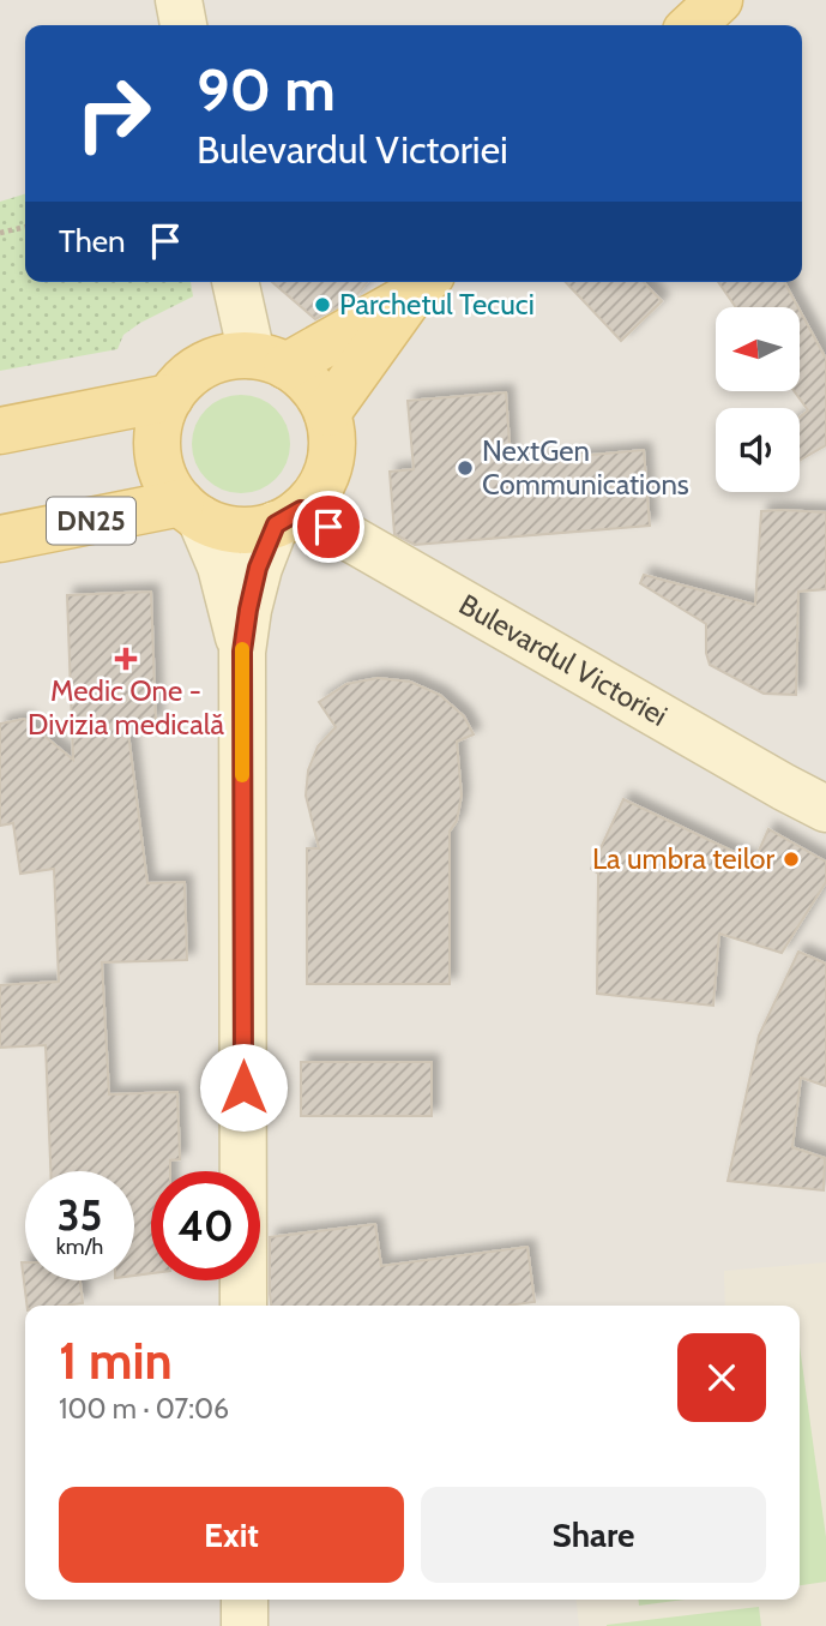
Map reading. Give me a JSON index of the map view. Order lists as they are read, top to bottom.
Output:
{
  "streets": {
    "main road": ["DN25"],
    "street": ["Bulevardul Victoriei"]
  },
  "crossings": [
    ["DN25", "Bulevardul Victoriei"]
  ],
  "places": {
    "other": ["Parchetul Tecuci", "NextGen Communications", "La umbra teilor"],
    "health": ["Medic One - Divizia medicală"]
  },
  "north": "left",
  "page": {
    "turn": ["90 m", "Bulevardul Victoriei"],
    "then": "Then",
    "speed": "35 km/h",
    "limit": "40",
    "heading": ["1 min", "100 m · 07:06"],
    "buttons": ["Exit", "Share"]
  }
}
